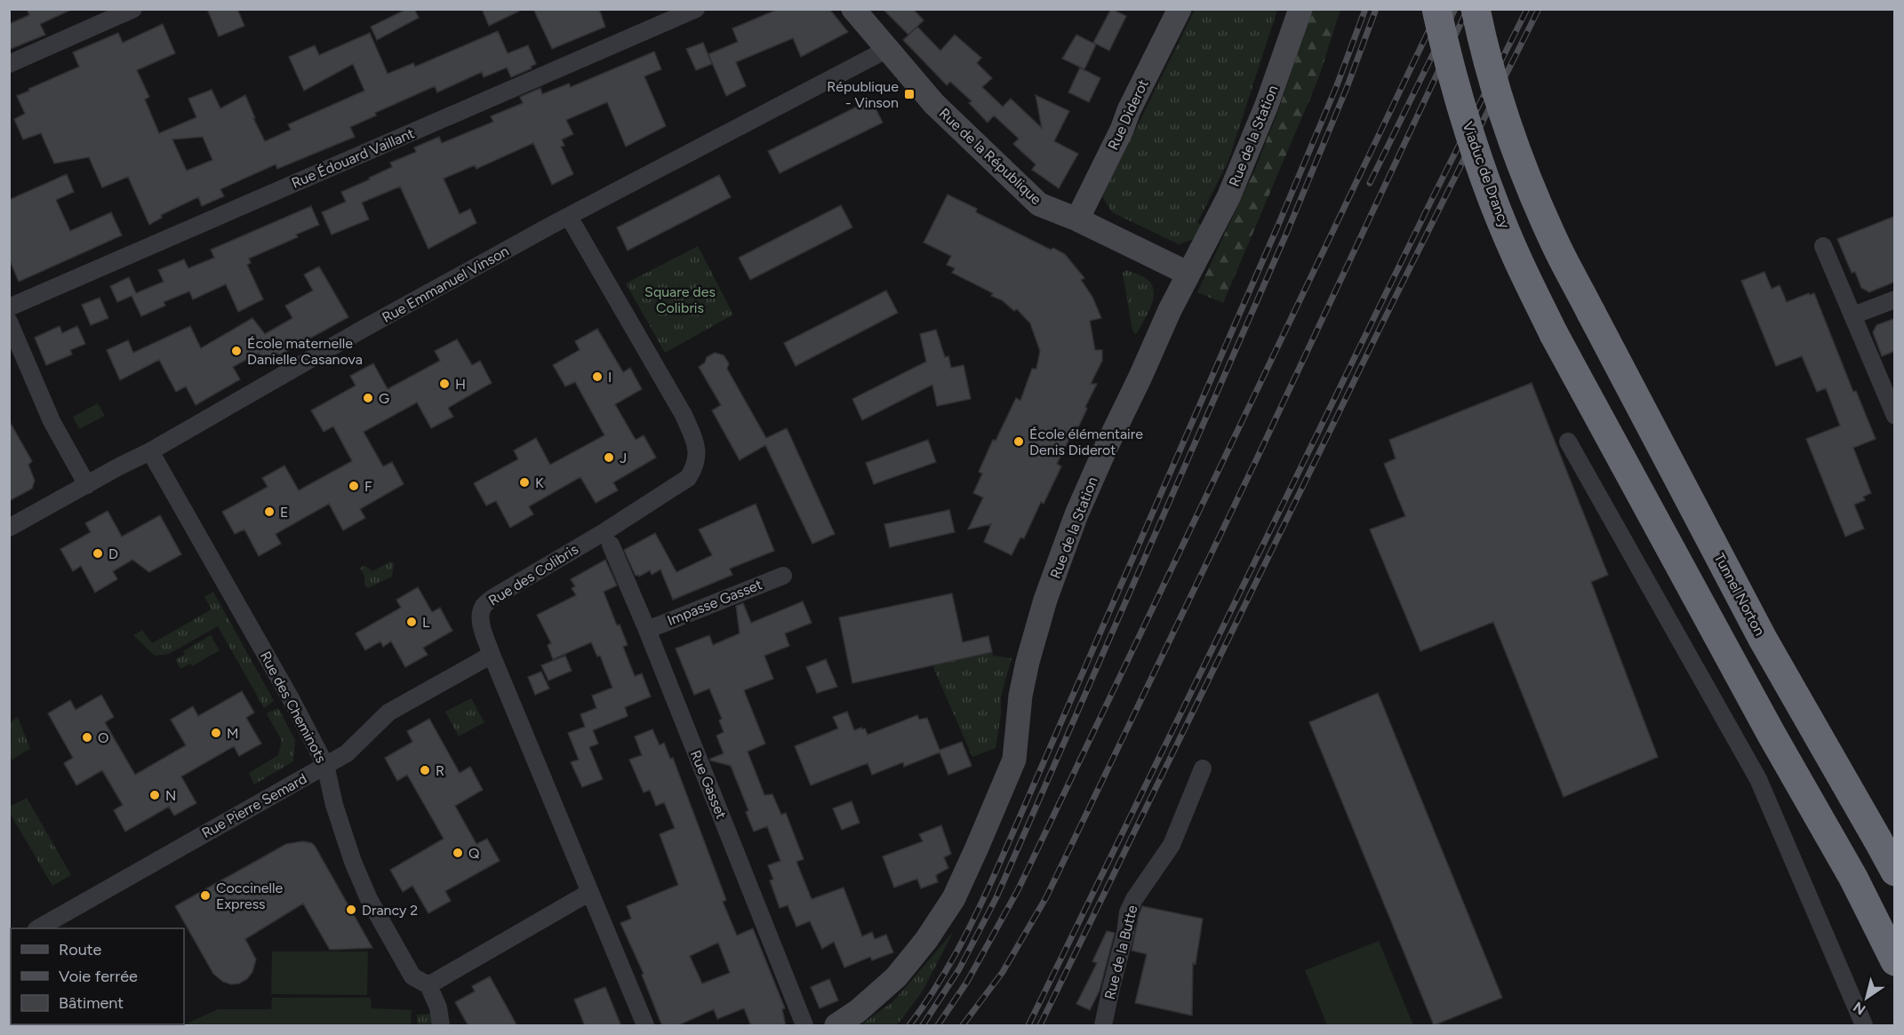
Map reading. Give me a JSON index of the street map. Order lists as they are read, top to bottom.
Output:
{
  "streets": {
    "highway": ["Viaduc de Drancy", "Tunnel Norton"],
    "street": [
      "Rue Diderot",
      "Rue de la Station",
      "Rue de la République",
      "Rue Édouard Vaillant",
      "Rue Emmanuel Vinson",
      "Rue des Colibris",
      "Impasse Gasset",
      "Rue des Cheminots",
      "Rue Gasset",
      "Rue Pierre Semard",
      "Rue de la Butte"
    ]
  },
  "crossings": [
    ["Rue Diderot", "Rue de la République"],
    ["Rue de la Station", "Rue de la République"],
    ["Rue de la République", "Rue Emmanuel Vinson"],
    ["Rue Emmanuel Vinson", "Rue des Colibris"],
    ["Rue Emmanuel Vinson", "Rue des Cheminots"],
    ["Rue des Colibris", "Rue Pierre Semard"],
    ["Impasse Gasset", "Rue Gasset"],
    ["Rue des Cheminots", "Rue Pierre Semard"]
  ],
  "parks": ["Square des Colibris"],
  "places": {
    "transit": ["République - Vinson"],
    "other": [
      "École maternelle Danielle Casanova",
      "I",
      "H",
      "G",
      "École élémentaire Denis Diderot",
      "J",
      "K",
      "F",
      "E",
      "D",
      "L",
      "M",
      "O",
      "R",
      "N",
      "Q",
      "Coccinelle Express",
      "Drancy 2"
    ]
  },
  "legend": ["Route", "Voie ferrée", "Bâtiment"],
  "north": "bottom left"
}
